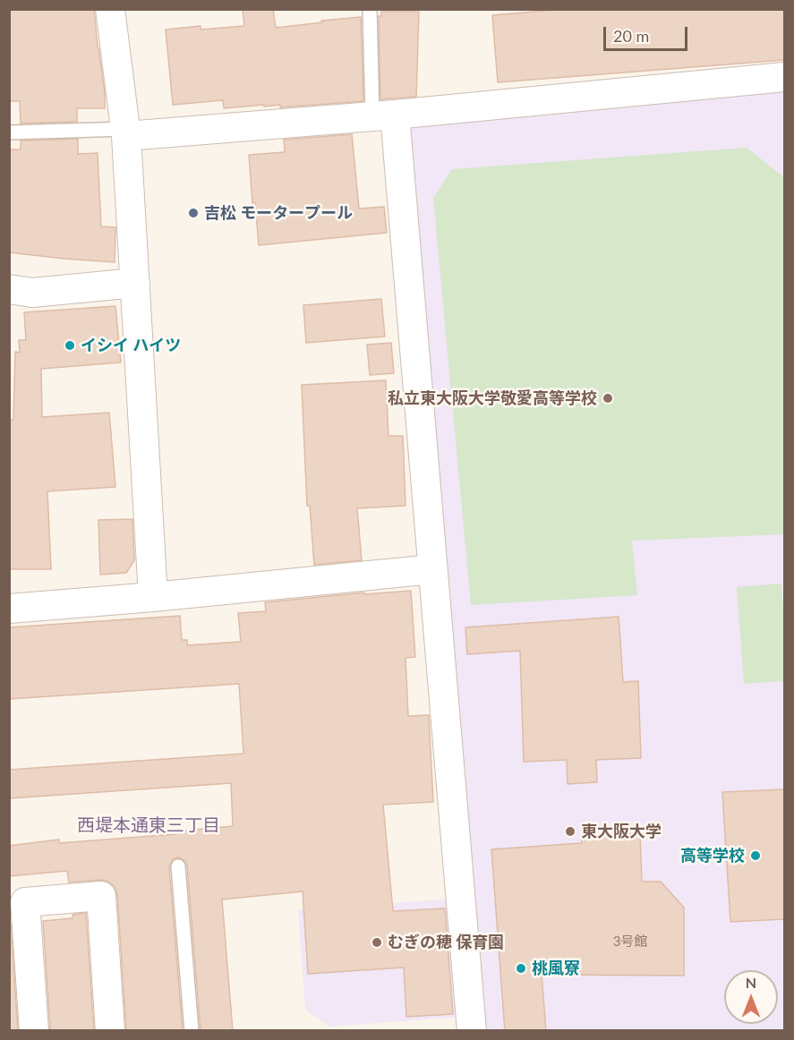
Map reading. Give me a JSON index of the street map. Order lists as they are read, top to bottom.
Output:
{
  "districts": ["西堤本通東三丁目"],
  "places": [
    "吉松 モータープール",
    "イシイ ハイツ",
    "私立東大阪大学敬愛高等学校",
    "東大阪大学",
    "高等学校",
    "むぎの穂 保育園",
    "桃風寮"
  ],
  "house_numbers": ["3号館"],
  "scale_bar": "20 m",
  "north": "top"
}
